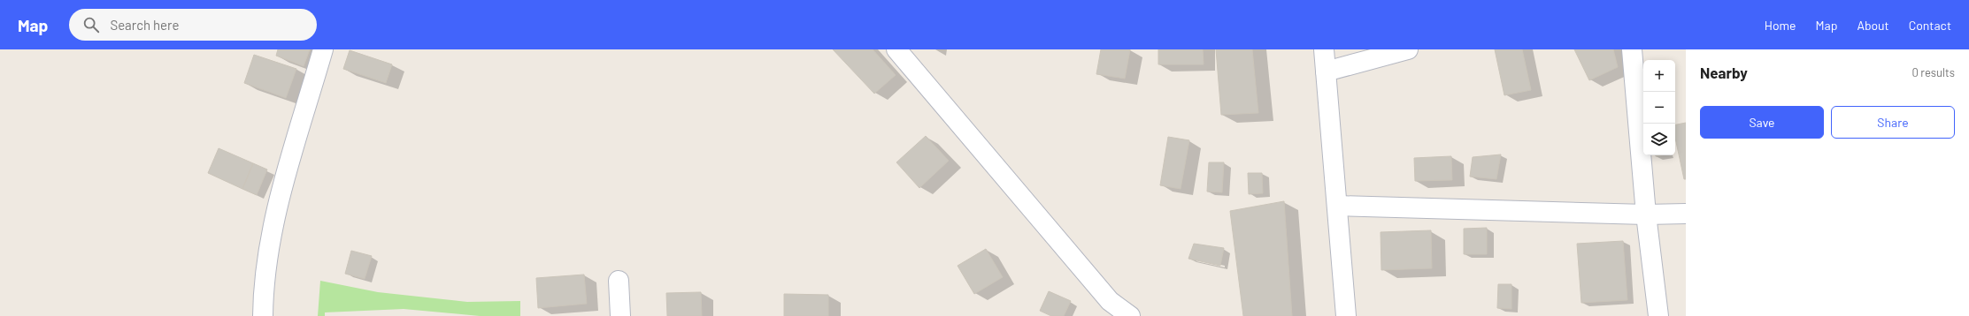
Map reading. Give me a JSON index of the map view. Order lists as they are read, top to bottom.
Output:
{
  "page": {
    "header": "Map",
    "search": "Search here",
    "nav": [
      "Home",
      "Map",
      "About",
      "Contact"
    ],
    "heading": ["Nearby", "0 results"],
    "map_buttons": ["+", "−"],
    "buttons": ["Save", "Share"]
  }
}
